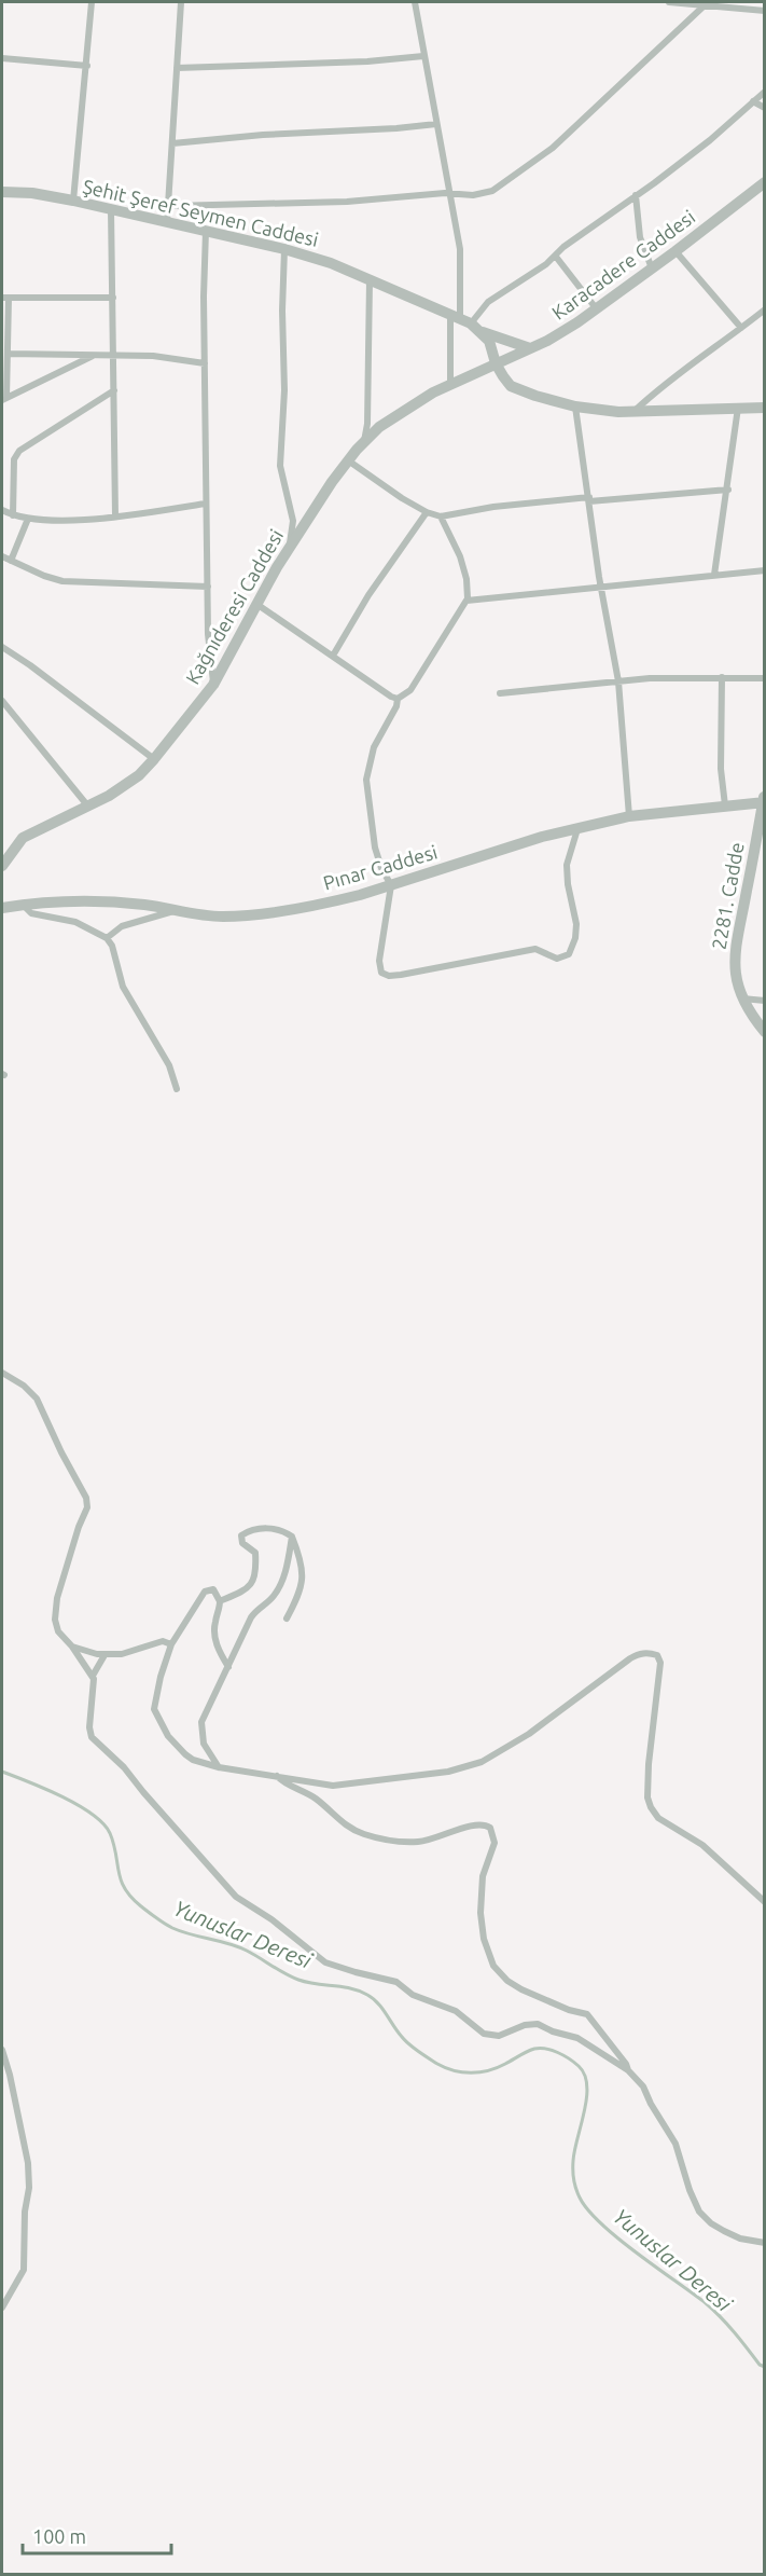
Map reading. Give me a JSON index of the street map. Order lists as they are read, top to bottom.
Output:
{
  "streets": {
    "street": [
      "Şehit Şeref Seymen Caddesi",
      "Karacadere Caddesi",
      "Kağnıderesi Caddesi",
      "Pınar Caddesi",
      "2281. Cadde"
    ]
  },
  "crossings": [
    ["Karacadere Caddesi", "Kağnıderesi Caddesi"],
    ["Pınar Caddesi", "2281. Cadde"]
  ],
  "water": ["Yunuslar Deresi"],
  "scale_bar": "100 m"
}
